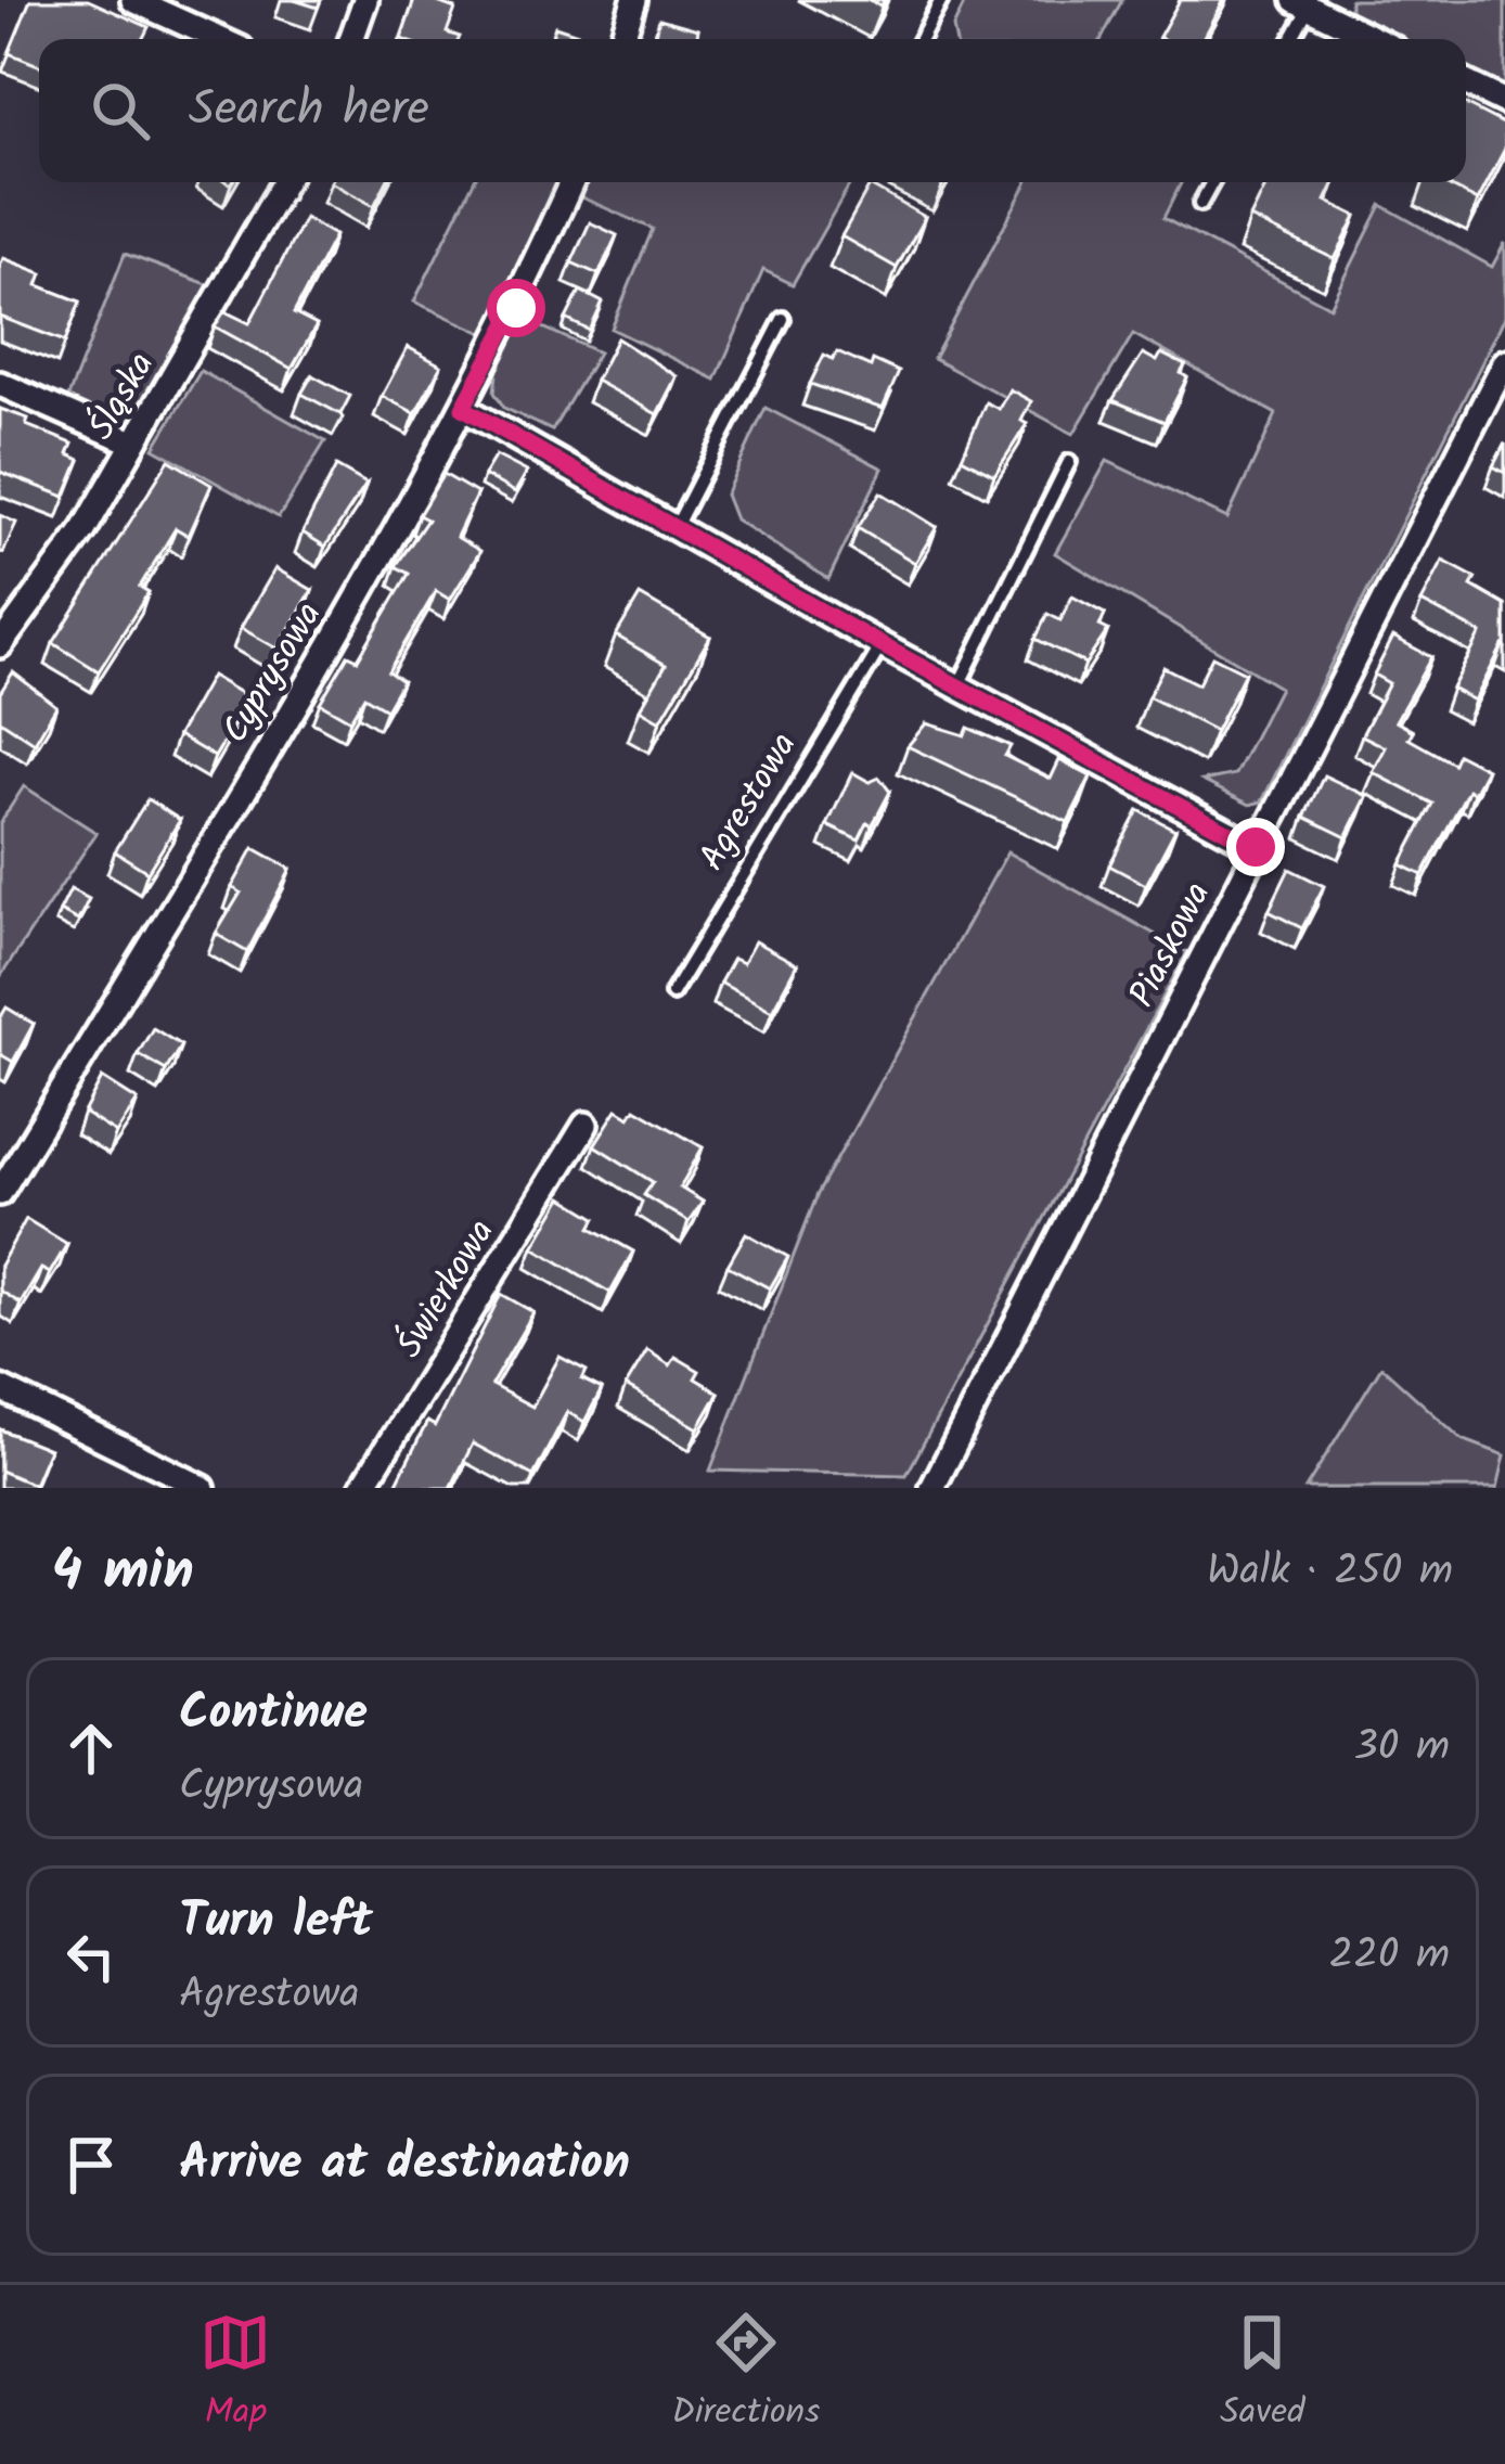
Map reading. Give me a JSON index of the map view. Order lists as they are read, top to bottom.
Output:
{
  "streets": {
    "street": [
      "Śląska",
      "Cyprysowa",
      "Piaskowa",
      "Świerkowa"
    ],
    "lane": ["Agrestowa"]
  },
  "page": {
    "search": "Search here",
    "heading": ["4 min", "Walk · 250 m"],
    "list": [
      ["Continue", "Cyprysowa", "30 m"],
      ["Turn left", "Agrestowa", "220 m"],
      "Arrive at destination"
    ],
    "nav": ["Map", "Directions", "Saved"]
  }
}
